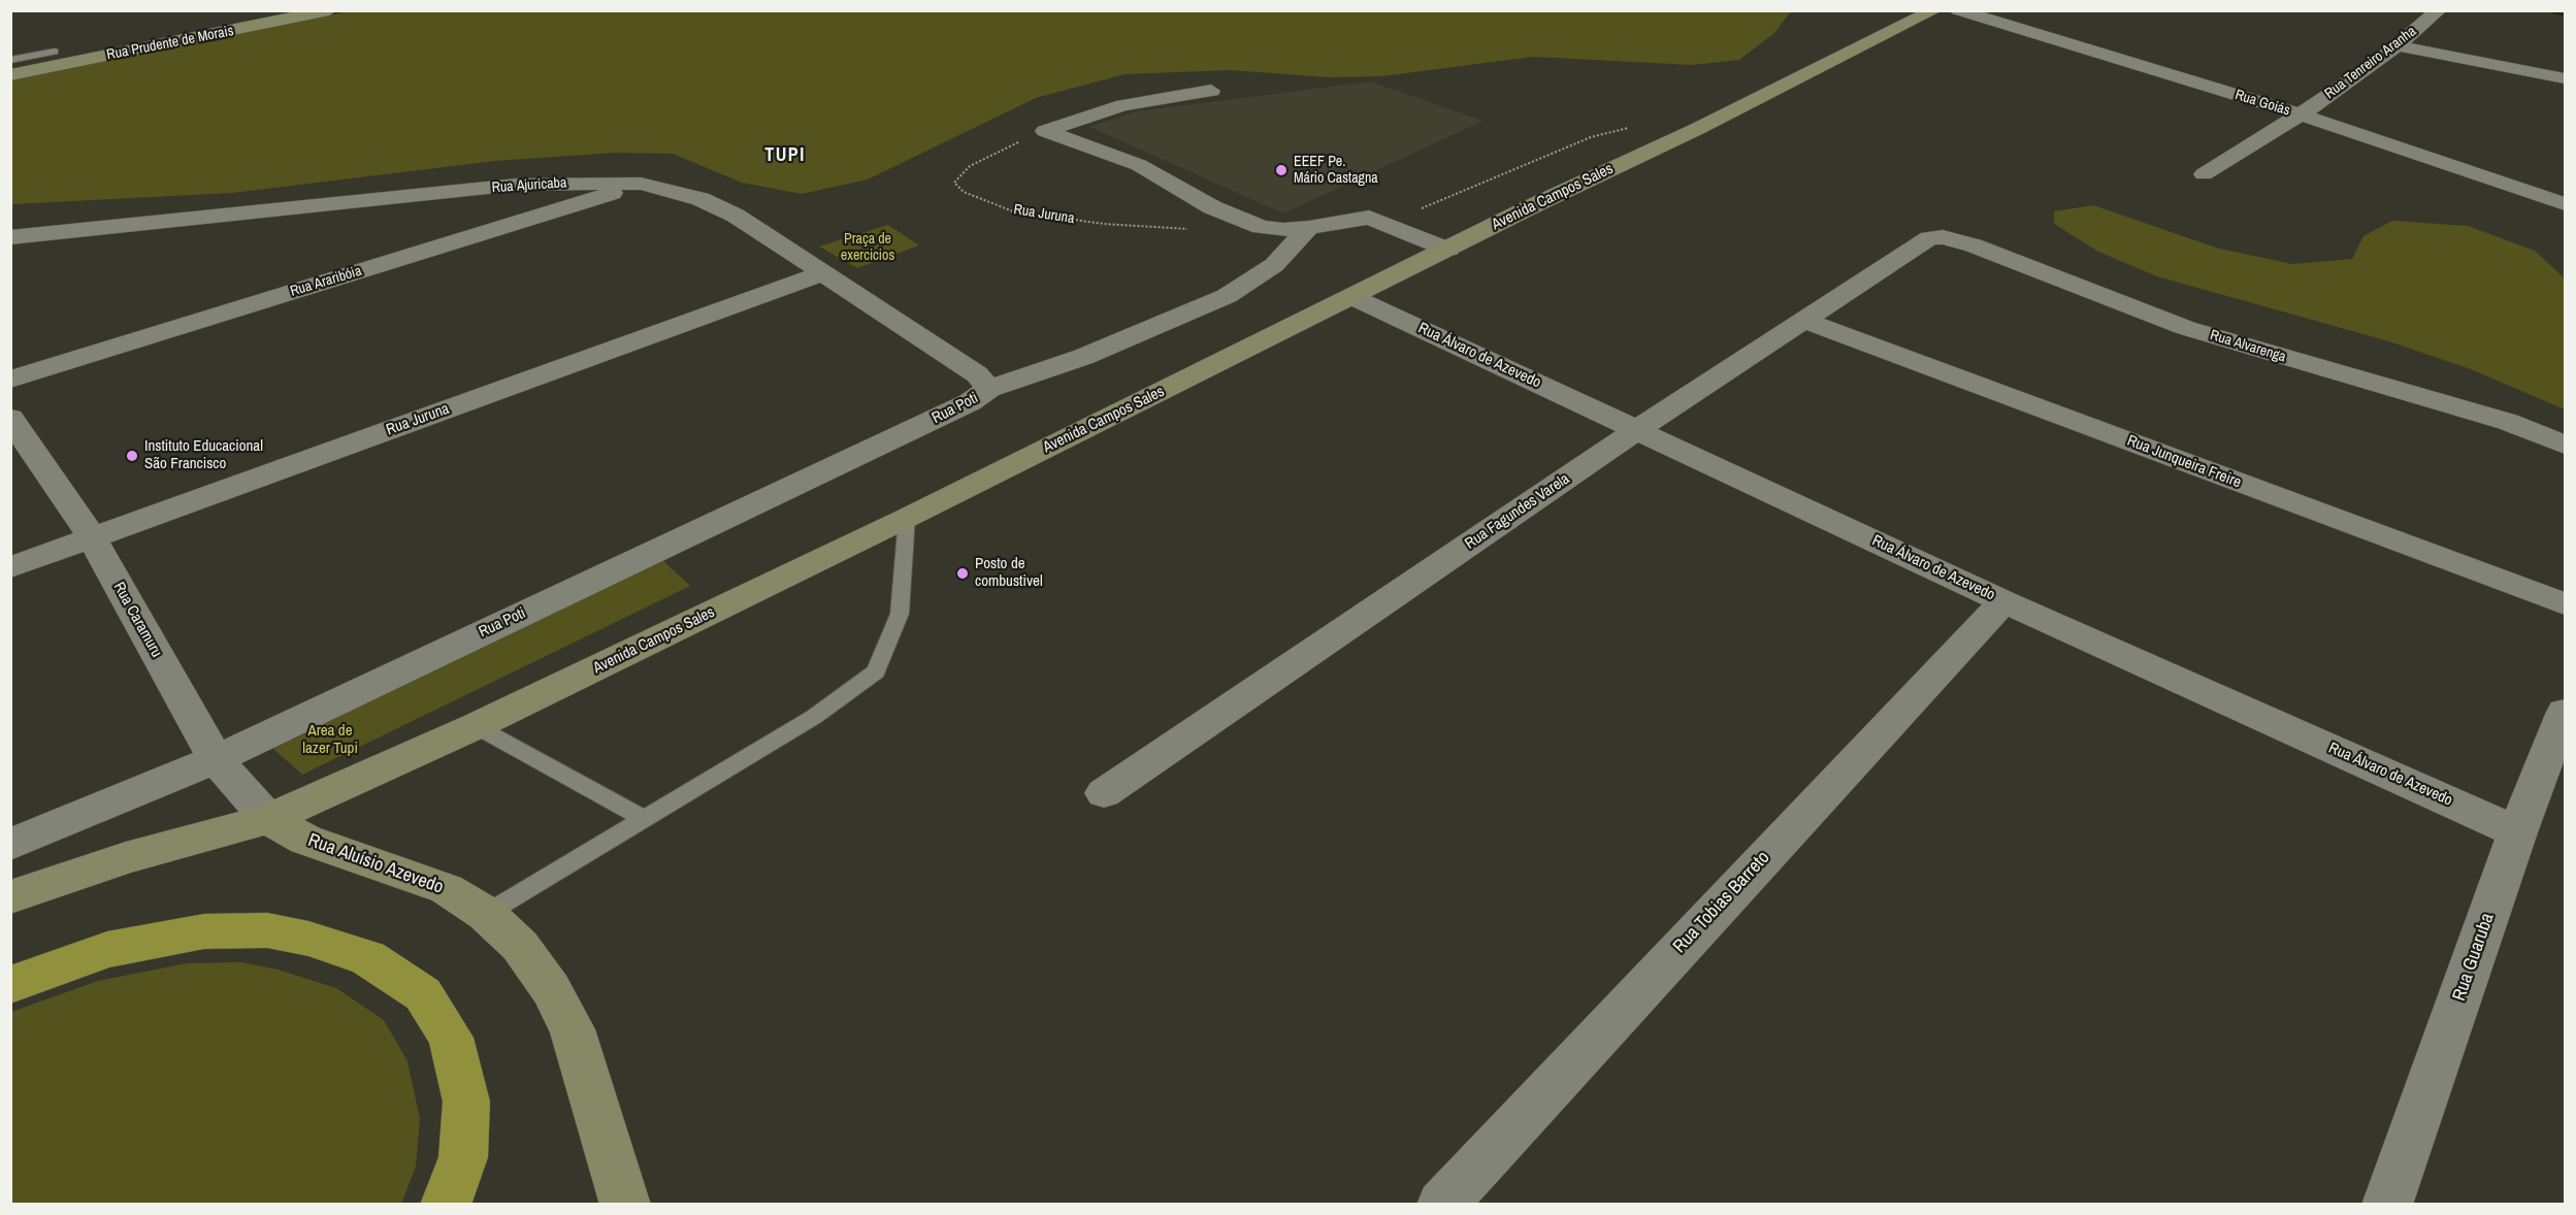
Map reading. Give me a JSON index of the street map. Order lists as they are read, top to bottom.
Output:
{
  "streets": {
    "street": [
      "Rua Prudente de Morais",
      "Rua Tenreiro Aranha",
      "Rua Goiás",
      "Rua Ajuricaba",
      "Avenida Campos Sales",
      "Rua Juruna",
      "Rua Araribóia",
      "Rua Alvarenga",
      "Rua Álvaro de Azevedo",
      "Rua Poti",
      "Rua Junqueira Freire",
      "Rua Fagundes Varela",
      "Rua Caramuru",
      "Rua Aluísio Azevedo",
      "Rua Tobias Barreto",
      "Rua Guaruba"
    ]
  },
  "crossings": [
    ["Rua Tenreiro Aranha", "Rua Goiás"],
    ["Rua Ajuricaba", "Rua Juruna"],
    ["Rua Ajuricaba", "Rua Araribóia"],
    ["Rua Ajuricaba", "Rua Poti"],
    ["Avenida Campos Sales", "Rua Álvaro de Azevedo"],
    ["Avenida Campos Sales", "Rua Caramuru"],
    ["Avenida Campos Sales", "Rua Aluísio Azevedo"],
    ["Rua Juruna", "Rua Caramuru"],
    ["Rua Alvarenga", "Rua Fagundes Varela"],
    ["Rua Álvaro de Azevedo", "Rua Fagundes Varela"],
    ["Rua Álvaro de Azevedo", "Rua Tobias Barreto"],
    ["Rua Álvaro de Azevedo", "Rua Guaruba"],
    ["Rua Poti", "Rua Caramuru"],
    ["Rua Junqueira Freire", "Rua Fagundes Varela"],
    ["Rua Caramuru", "Rua Aluísio Azevedo"]
  ],
  "districts": ["TUPI"],
  "parks": ["Praça de exercicios", "Area de lazer Tupi"],
  "places": ["EEEF Pe. Mário Castagna", "Instituto Educacional São Francisco", "Posto de combustivel"]
}
